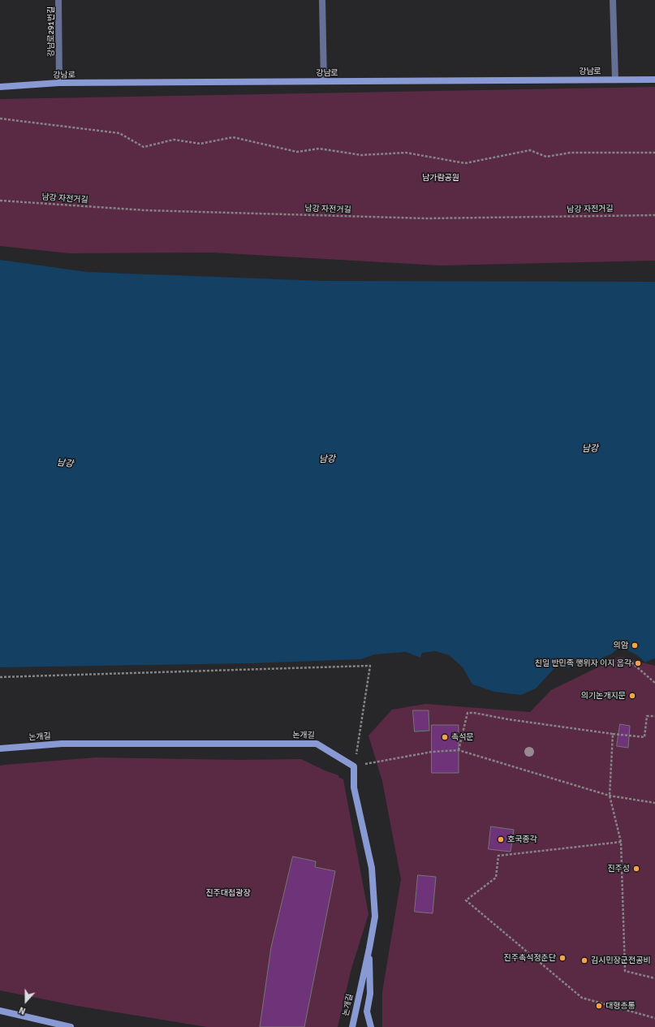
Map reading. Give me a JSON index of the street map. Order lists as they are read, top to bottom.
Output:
{
  "streets": {
    "street": ["강남로291번길", "강남로", "논개길"],
    "path": ["남강 자전거길"]
  },
  "crossings": [
    ["강남로291번길", "강남로"]
  ],
  "water": ["남강"],
  "parks": ["남가람공원", "진주대첩광장"],
  "places": [
    "의암",
    "친일 반민족 행위자 이지 음각",
    "의기논개지문",
    "촉석문",
    "호국종각",
    "진주성",
    "진주촉석정춘단",
    "김시민장군전공비",
    "대형총통"
  ],
  "north": "bottom"
}
